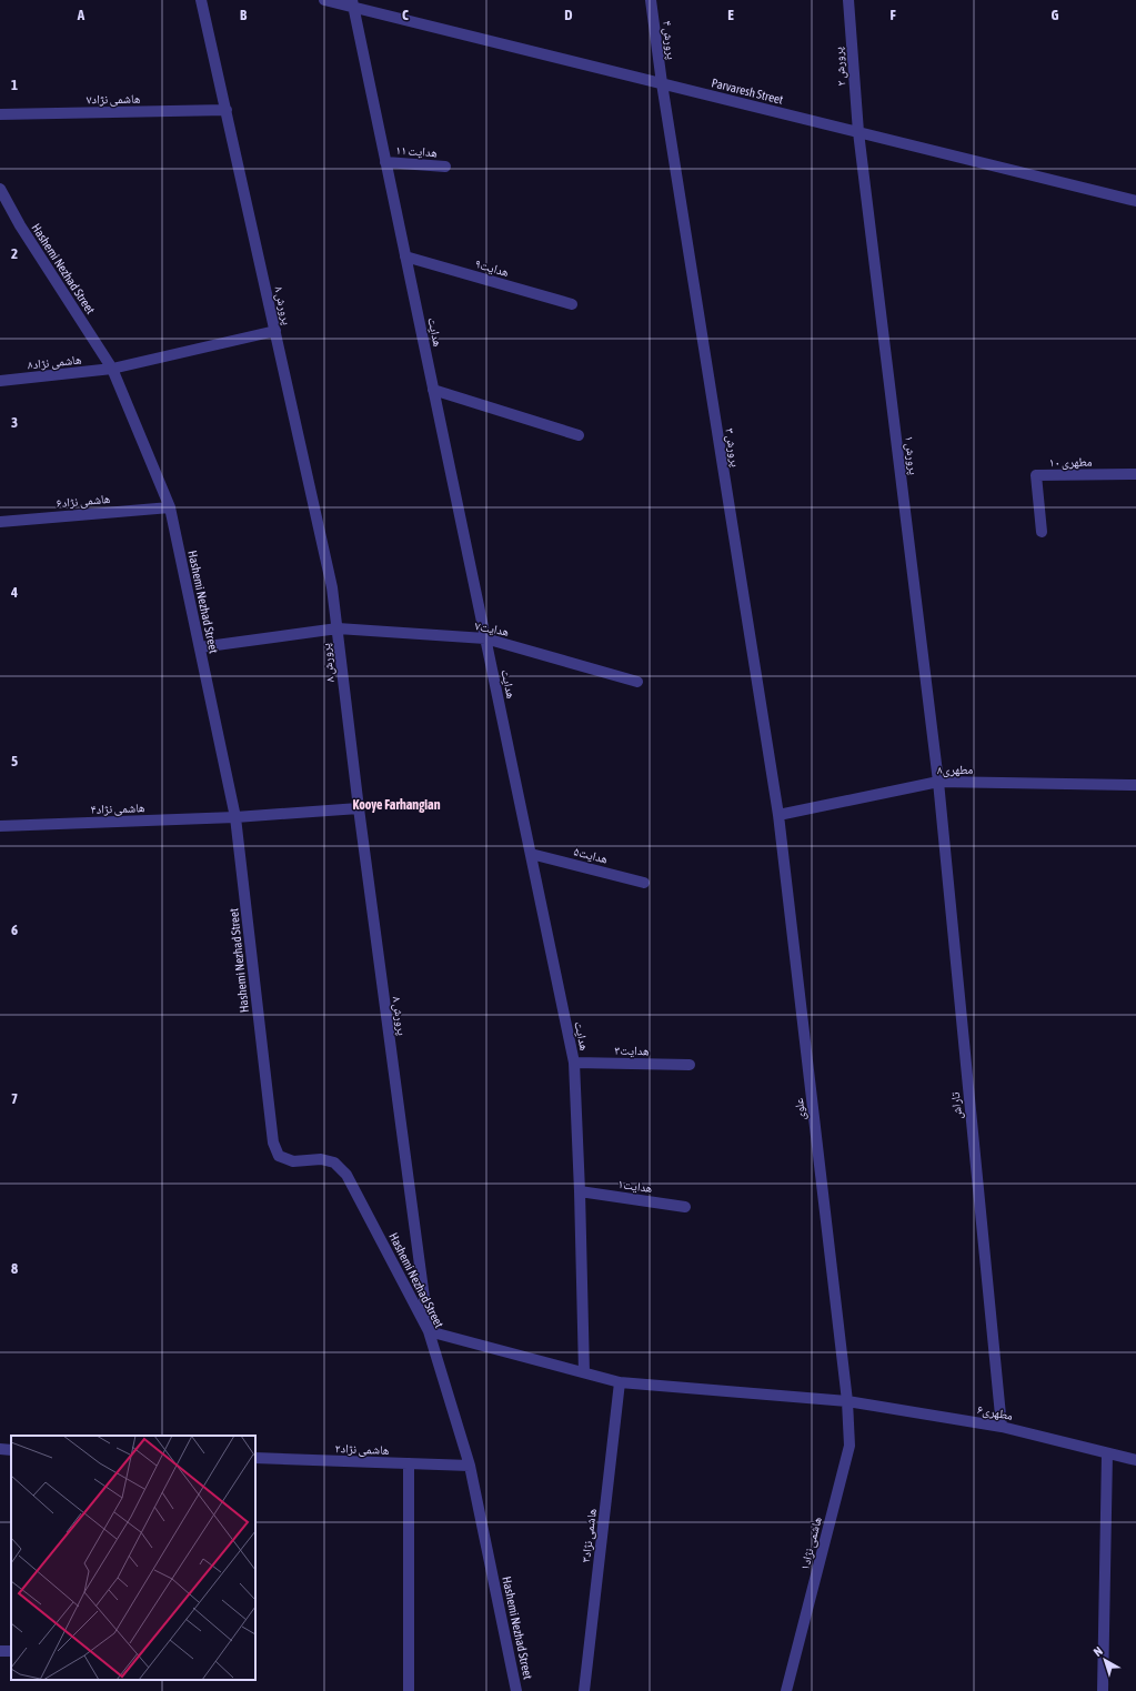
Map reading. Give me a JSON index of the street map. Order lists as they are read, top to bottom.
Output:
{
  "streets": {
    "street": [
      "پرورش ۴",
      "پرورش ۲",
      "Parvaresh Street",
      "هاشمی نژاد۷",
      "هدایت ۱۱",
      "هدایت۹",
      "Hashemi Nezhad Street",
      "پرورش ۸",
      "هدایت",
      "هاشمی نژاد۸",
      "پرورش ۳",
      "پرورش ۱",
      "مطهری ۱۰",
      "هاشمی نژاد۶",
      "هدایت۷",
      "مطهری۸",
      "هاشمی نژاد۴",
      "هدایت۵",
      "هدایت۳",
      "تاراش",
      "علوی",
      "هدایت۱",
      "مطهری۶",
      "هاشمی نژاد۲",
      "هاشمی نژاد۳",
      "هاشمی نژاد۱"
    ]
  },
  "crossings": [
    ["پرورش ۴", "Parvaresh Street"],
    ["پرورش ۴", "پرورش ۳"],
    ["پرورش ۲", "Parvaresh Street"],
    ["پرورش ۲", "پرورش ۱"],
    ["Parvaresh Street", "هدایت"],
    ["Parvaresh Street", "پرورش ۳"],
    ["Parvaresh Street", "پرورش ۱"],
    ["هاشمی نژاد۷", "پرورش ۸"],
    ["هدایت ۱۱", "هدایت"],
    ["هدایت۹", "هدایت"],
    ["Hashemi Nezhad Street", "پرورش ۸"],
    ["Hashemi Nezhad Street", "هاشمی نژاد۸"],
    ["Hashemi Nezhad Street", "هاشمی نژاد۶"],
    ["Hashemi Nezhad Street", "هدایت۷"],
    ["Hashemi Nezhad Street", "هاشمی نژاد۴"],
    ["Hashemi Nezhad Street", "مطهری۶"],
    ["Hashemi Nezhad Street", "هاشمی نژاد۲"],
    ["پرورش ۸", "هاشمی نژاد۸"],
    ["پرورش ۸", "هدایت۷"],
    ["پرورش ۸", "هاشمی نژاد۴"],
    ["پرورش ۸", "مطهری۶"],
    ["هدایت", "هدایت۷"],
    ["هدایت", "هدایت۵"],
    ["هدایت", "هدایت۳"],
    ["هدایت", "هدایت۱"],
    ["هدایت", "مطهری۶"],
    ["پرورش ۳", "مطهری۸"],
    ["پرورش ۳", "علوی"],
    ["پرورش ۱", "مطهری۸"],
    ["پرورش ۱", "تاراش"],
    ["مطهری۸", "تاراش"],
    ["مطهری۸", "علوی"],
    ["تاراش", "مطهری۶"],
    ["علوی", "مطهری۶"],
    ["علوی", "هاشمی نژاد۱"],
    ["مطهری۶", "هاشمی نژاد۳"],
    ["مطهری۶", "هاشمی نژاد۱"]
  ],
  "districts": ["Kooye Farhangian"],
  "north": "top left",
  "grid": {
    "columns": [
      "A",
      "B",
      "C",
      "D",
      "E",
      "F",
      "G"
    ],
    "rows": [
      "1",
      "2",
      "3",
      "4",
      "5",
      "6",
      "7",
      "8"
    ]
  }
}
